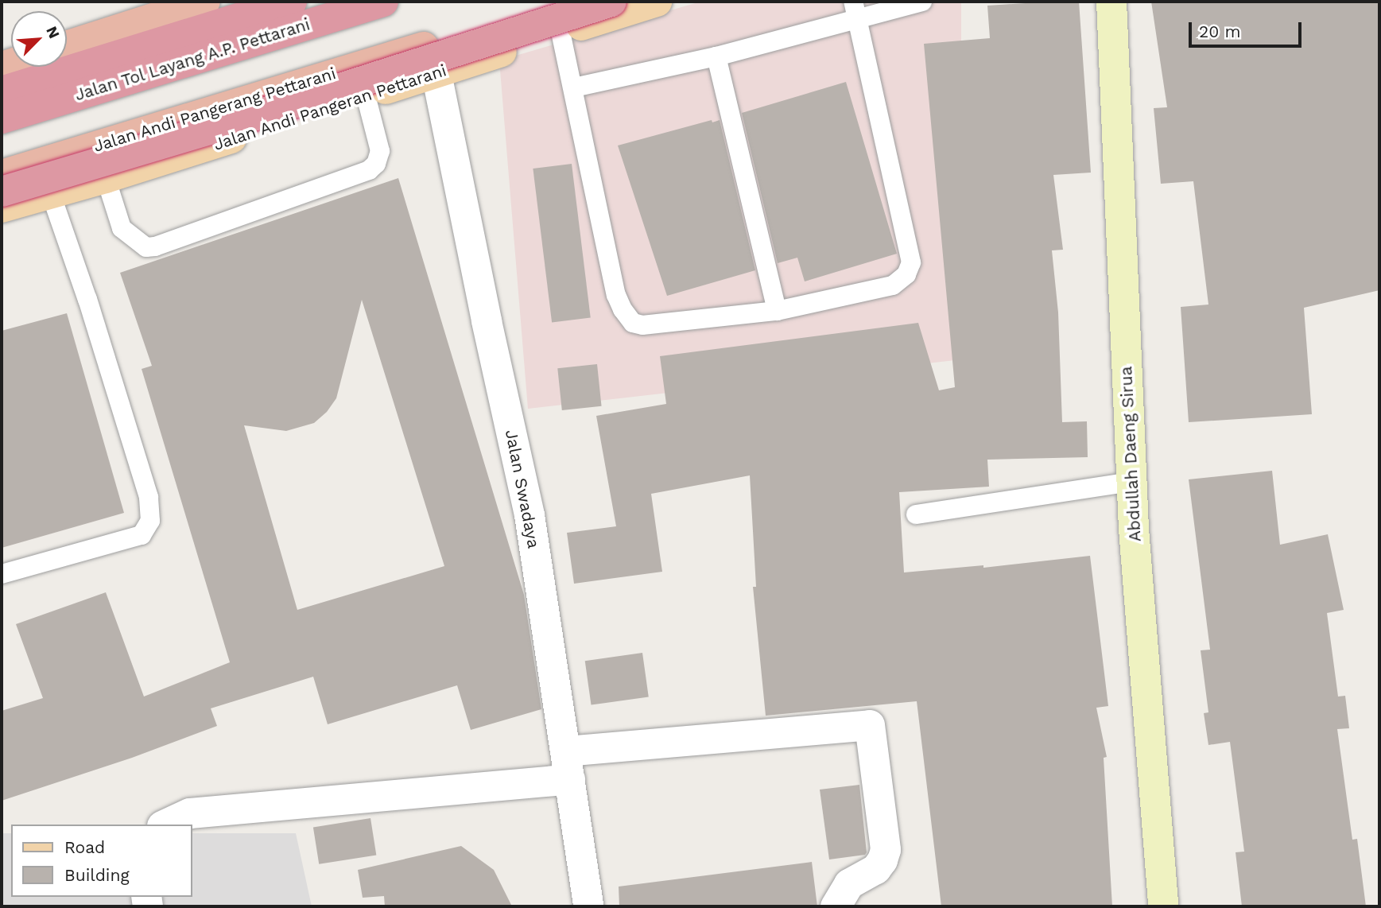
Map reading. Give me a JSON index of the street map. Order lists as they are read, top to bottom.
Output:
{
  "streets": {
    "highway": ["Jalan Tol Layang A.P. Pettarani", "Jalan Andi Pangeran Pettarani", "Jalan Andi Pangerang Pettarani"],
    "main road": ["Abdullah Daeng Sirua"],
    "street": ["Jalan Swadaya"]
  },
  "crossings": [
    ["Jalan Andi Pangeran Pettarani", "Jalan Andi Pangerang Pettarani"],
    ["Jalan Andi Pangeran Pettarani", "Jalan Swadaya"]
  ],
  "legend": ["Road", "Building"],
  "scale_bar": "20 m",
  "north": "top right"
}
